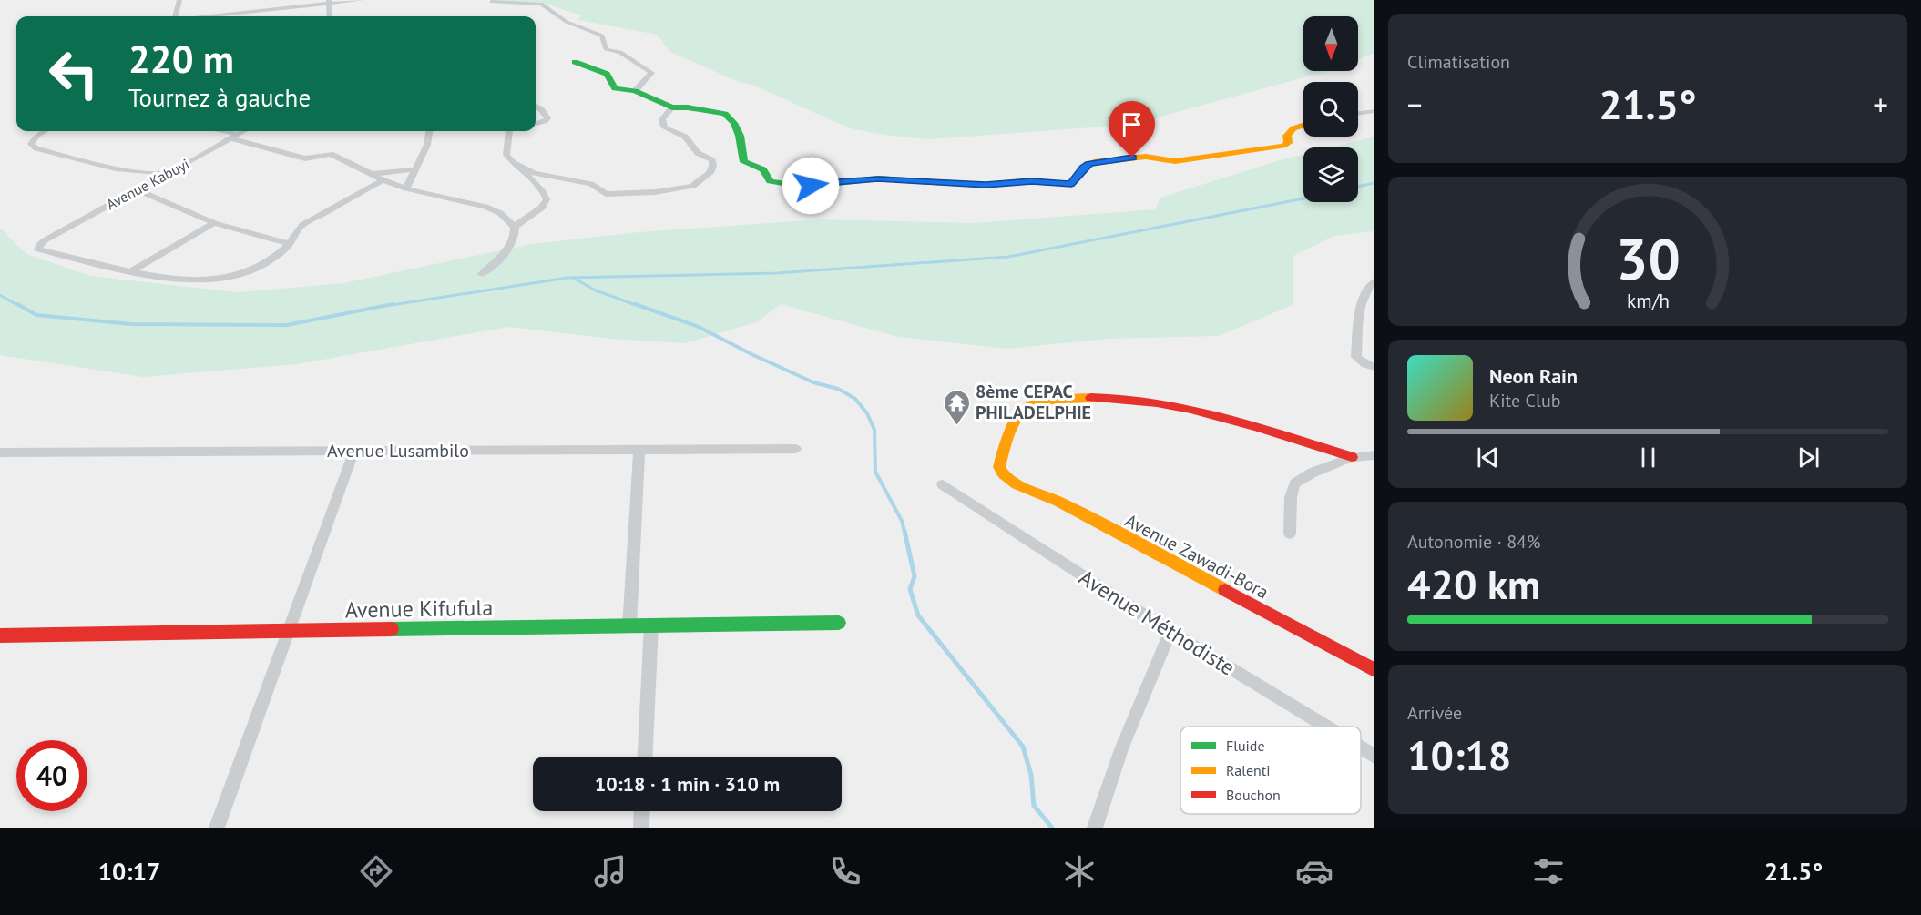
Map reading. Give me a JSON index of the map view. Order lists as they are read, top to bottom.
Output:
{
  "streets": {
    "street": [
      "Avenue Kabuyi",
      "Avenue Lusambilo",
      "Avenue Zawadi-Bora",
      "Avenue Kifufula",
      "Avenue Méthodiste"
    ]
  },
  "places": {
    "temple": ["8ème CEPAC PHILADELPHIE"]
  },
  "legend": ["Fluide", "Ralenti", "Bouchon"],
  "north": "bottom",
  "page": {
    "tile": [
      "Climatisation",
      ["Autonomie · 84%", "420 km"],
      ["Arrivée", "10:18"]
    ],
    "turn": ["220 m", "Tournez à gauche"],
    "heat": ["−", "21.5°", "+"],
    "song": ["Neon Rain", "Kite Club"],
    "limit": "40",
    "trip": "10:18 · 1 min · 310 m",
    "tabs": ["10:17", "21.5°"],
    "gauge": ["30", "km/h"]
  }
}
